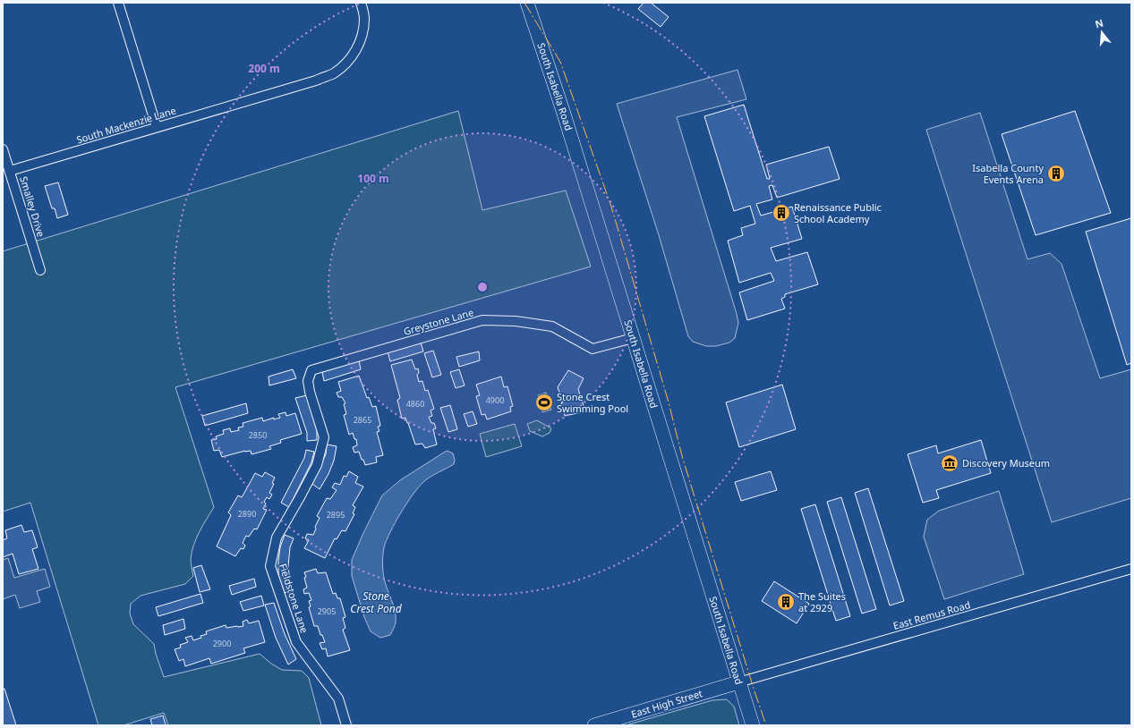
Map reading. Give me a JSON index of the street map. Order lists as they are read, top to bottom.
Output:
{
  "streets": {
    "main road": ["South Isabella Road", "East High Street"],
    "street": [
      "South Mackenzie Lane",
      "Smalley Drive",
      "Greystone Lane",
      "Fieldstone Lane",
      "East Remus Road"
    ]
  },
  "crossings": [
    ["South Isabella Road", "Greystone Lane"],
    ["South Isabella Road", "East Remus Road"],
    ["South Isabella Road", "East High Street"],
    ["South Mackenzie Lane", "Smalley Drive"],
    ["Greystone Lane", "Fieldstone Lane"],
    ["East Remus Road", "East High Street"]
  ],
  "water": ["Stone Crest Pond"],
  "places": {
    "building": ["Isabella County Events Arena", "Renaissance Public School Academy", "The Suites at 2929"],
    "sports": ["Stone Crest Swimming Pool"],
    "museum": ["Discovery Museum"]
  },
  "house_numbers": [
    "4900",
    "4860",
    "2865",
    "2850",
    "2890",
    "2895",
    "2905",
    "2900"
  ],
  "north": "top",
  "rings": ["200 m", "100 m"]
}
